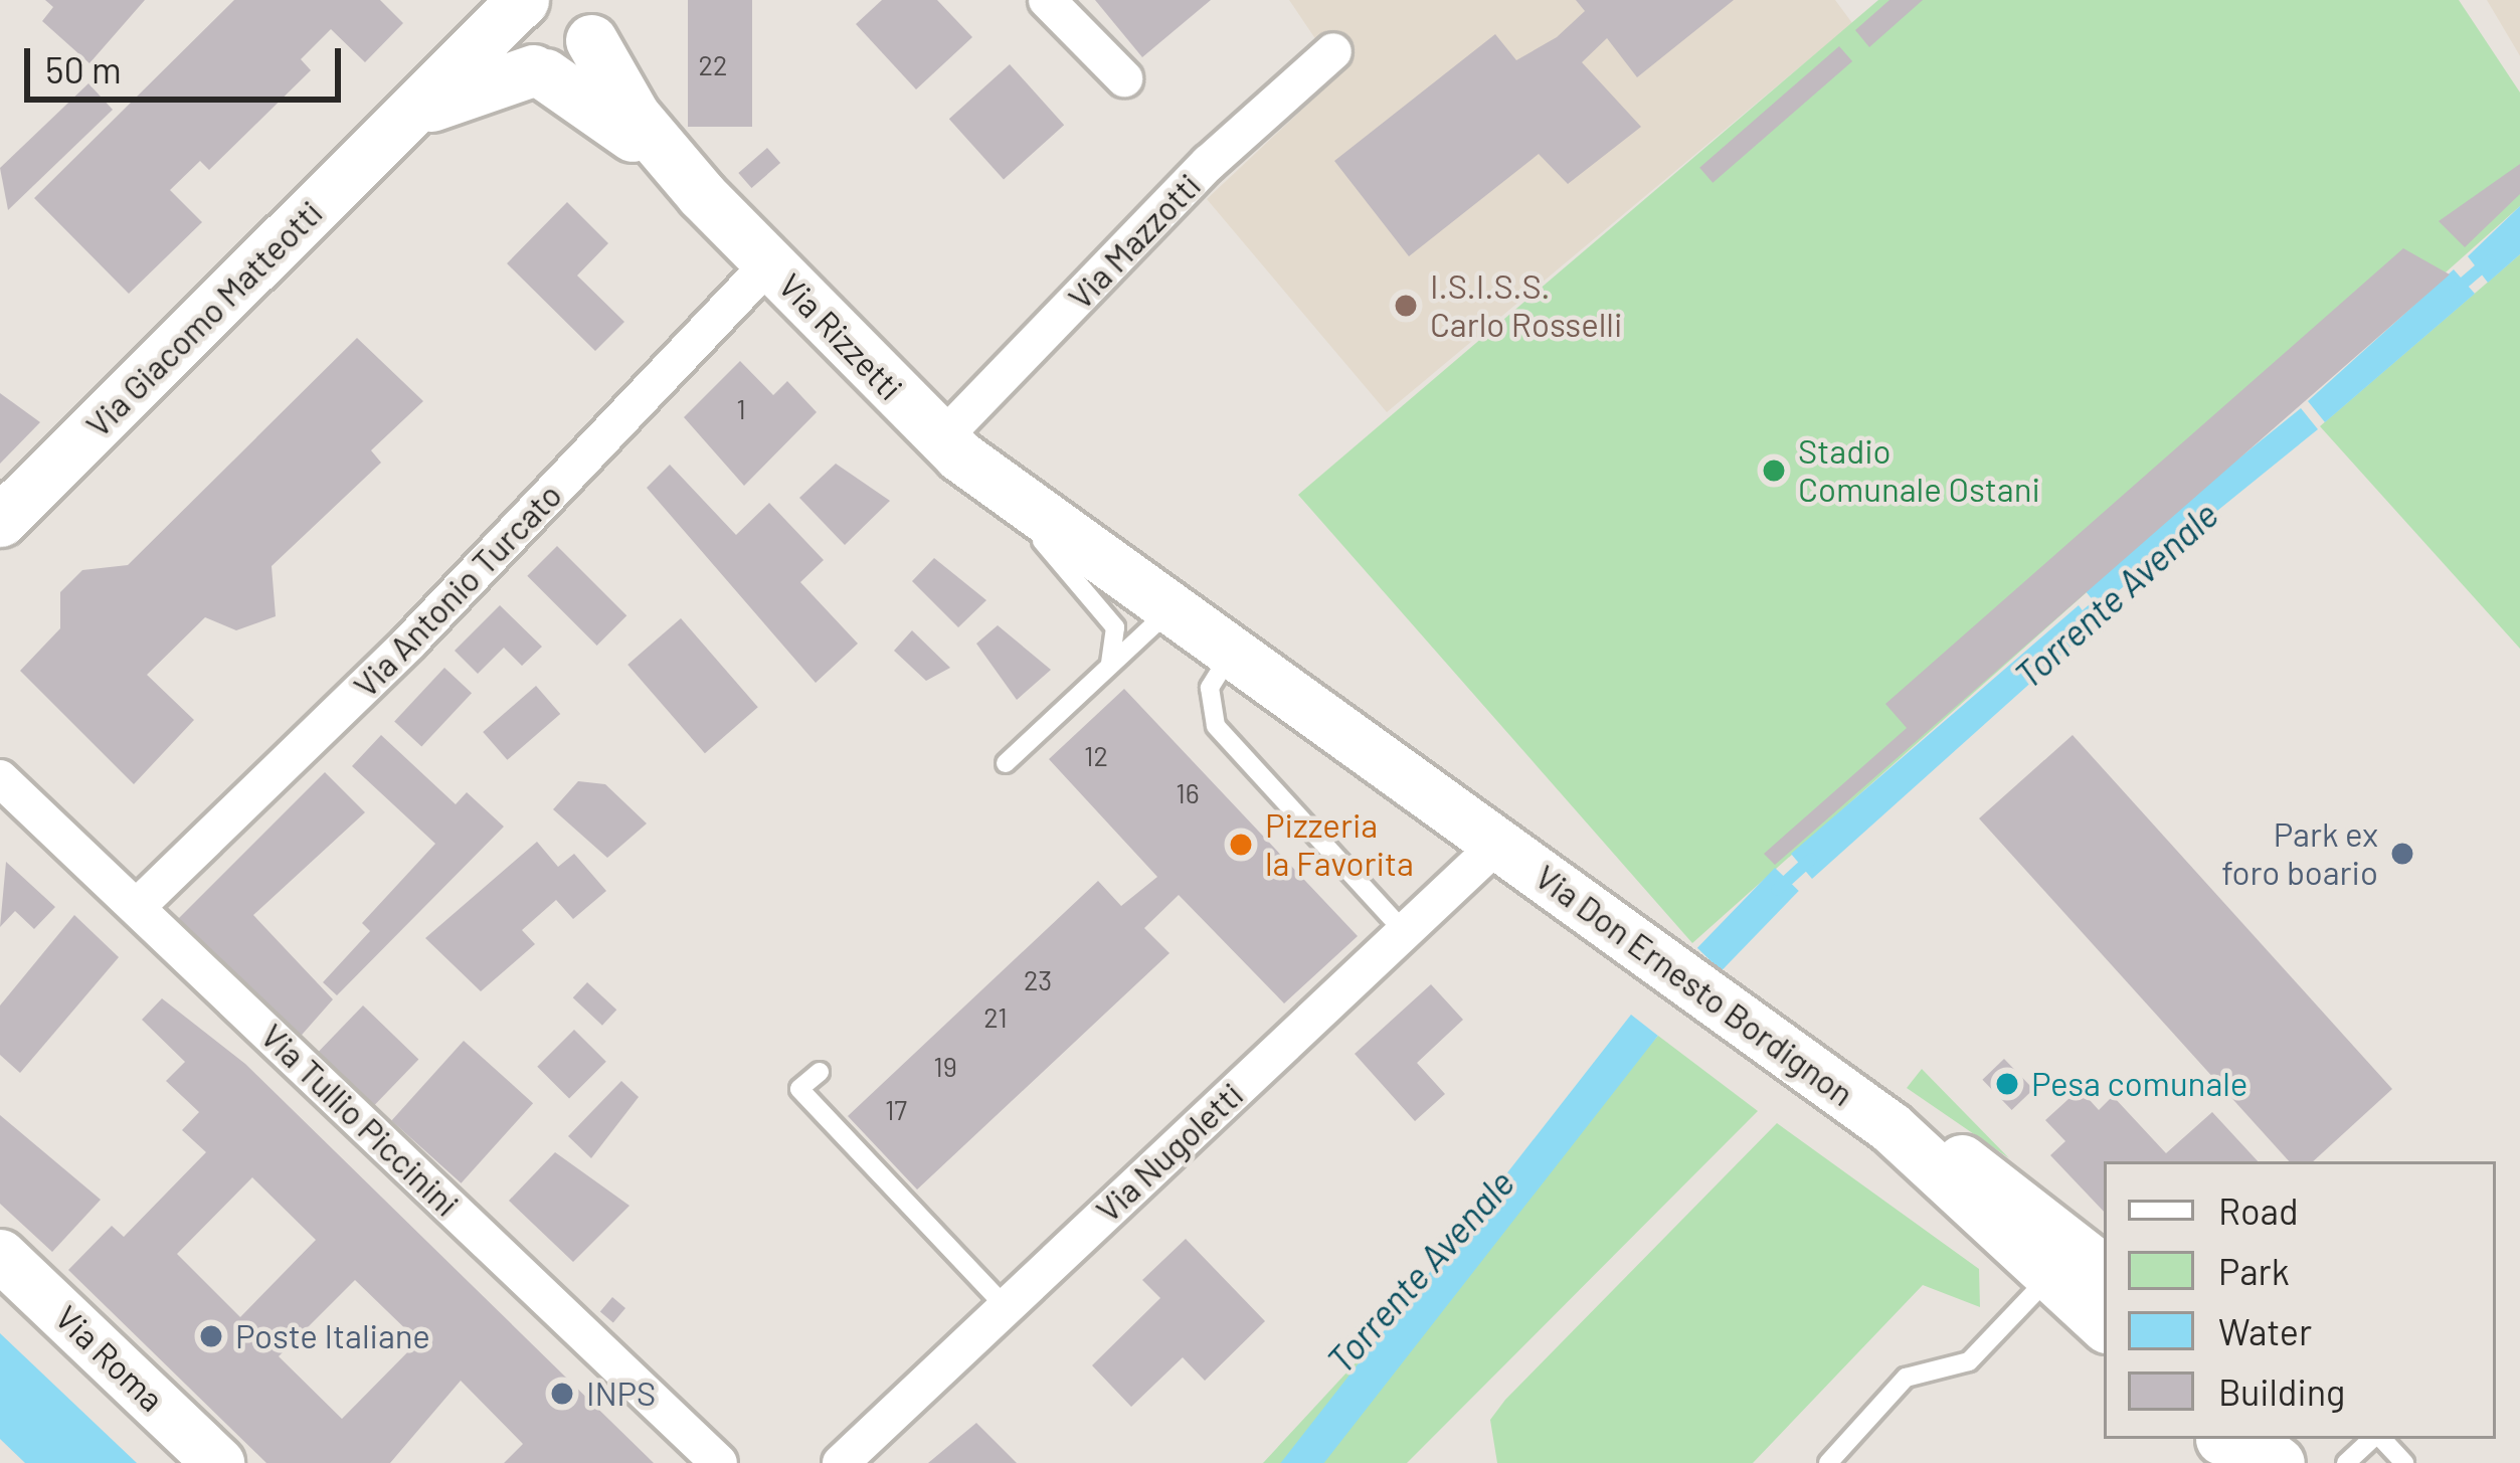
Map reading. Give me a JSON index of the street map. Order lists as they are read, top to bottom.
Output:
{
  "streets": {
    "street": [
      "Via Mazzotti",
      "Via Giacomo Matteotti",
      "Via Rizzetti",
      "Via Antonio Turcato",
      "Via Don Ernesto Bordignon",
      "Via Tullio Piccinini",
      "Via Nugoletti",
      "Via Roma"
    ]
  },
  "crossings": [
    ["Via Mazzotti", "Via Rizzetti"],
    ["Via Giacomo Matteotti", "Via Rizzetti"],
    ["Via Rizzetti", "Via Antonio Turcato"],
    ["Via Rizzetti", "Via Don Ernesto Bordignon"],
    ["Via Rizzetti", "Via Nugoletti"],
    ["Via Antonio Turcato", "Via Tullio Piccinini"],
    ["Via Don Ernesto Bordignon", "Via Nugoletti"]
  ],
  "water": ["Torrente Avenale"],
  "places": [
    "I.S.I.S.S. Carlo Rosselli",
    "Stadio Comunale Ostani",
    "Pizzeria la Favorita",
    "Park ex foro boario",
    "Pesa comunale",
    "Poste Italiane",
    "INPS"
  ],
  "house_numbers": [
    "22",
    "1",
    "12",
    "16",
    "23",
    "21",
    "19",
    "17"
  ],
  "legend": [
    "Road",
    "Park",
    "Water",
    "Building"
  ],
  "scale_bar": "50 m"
}
